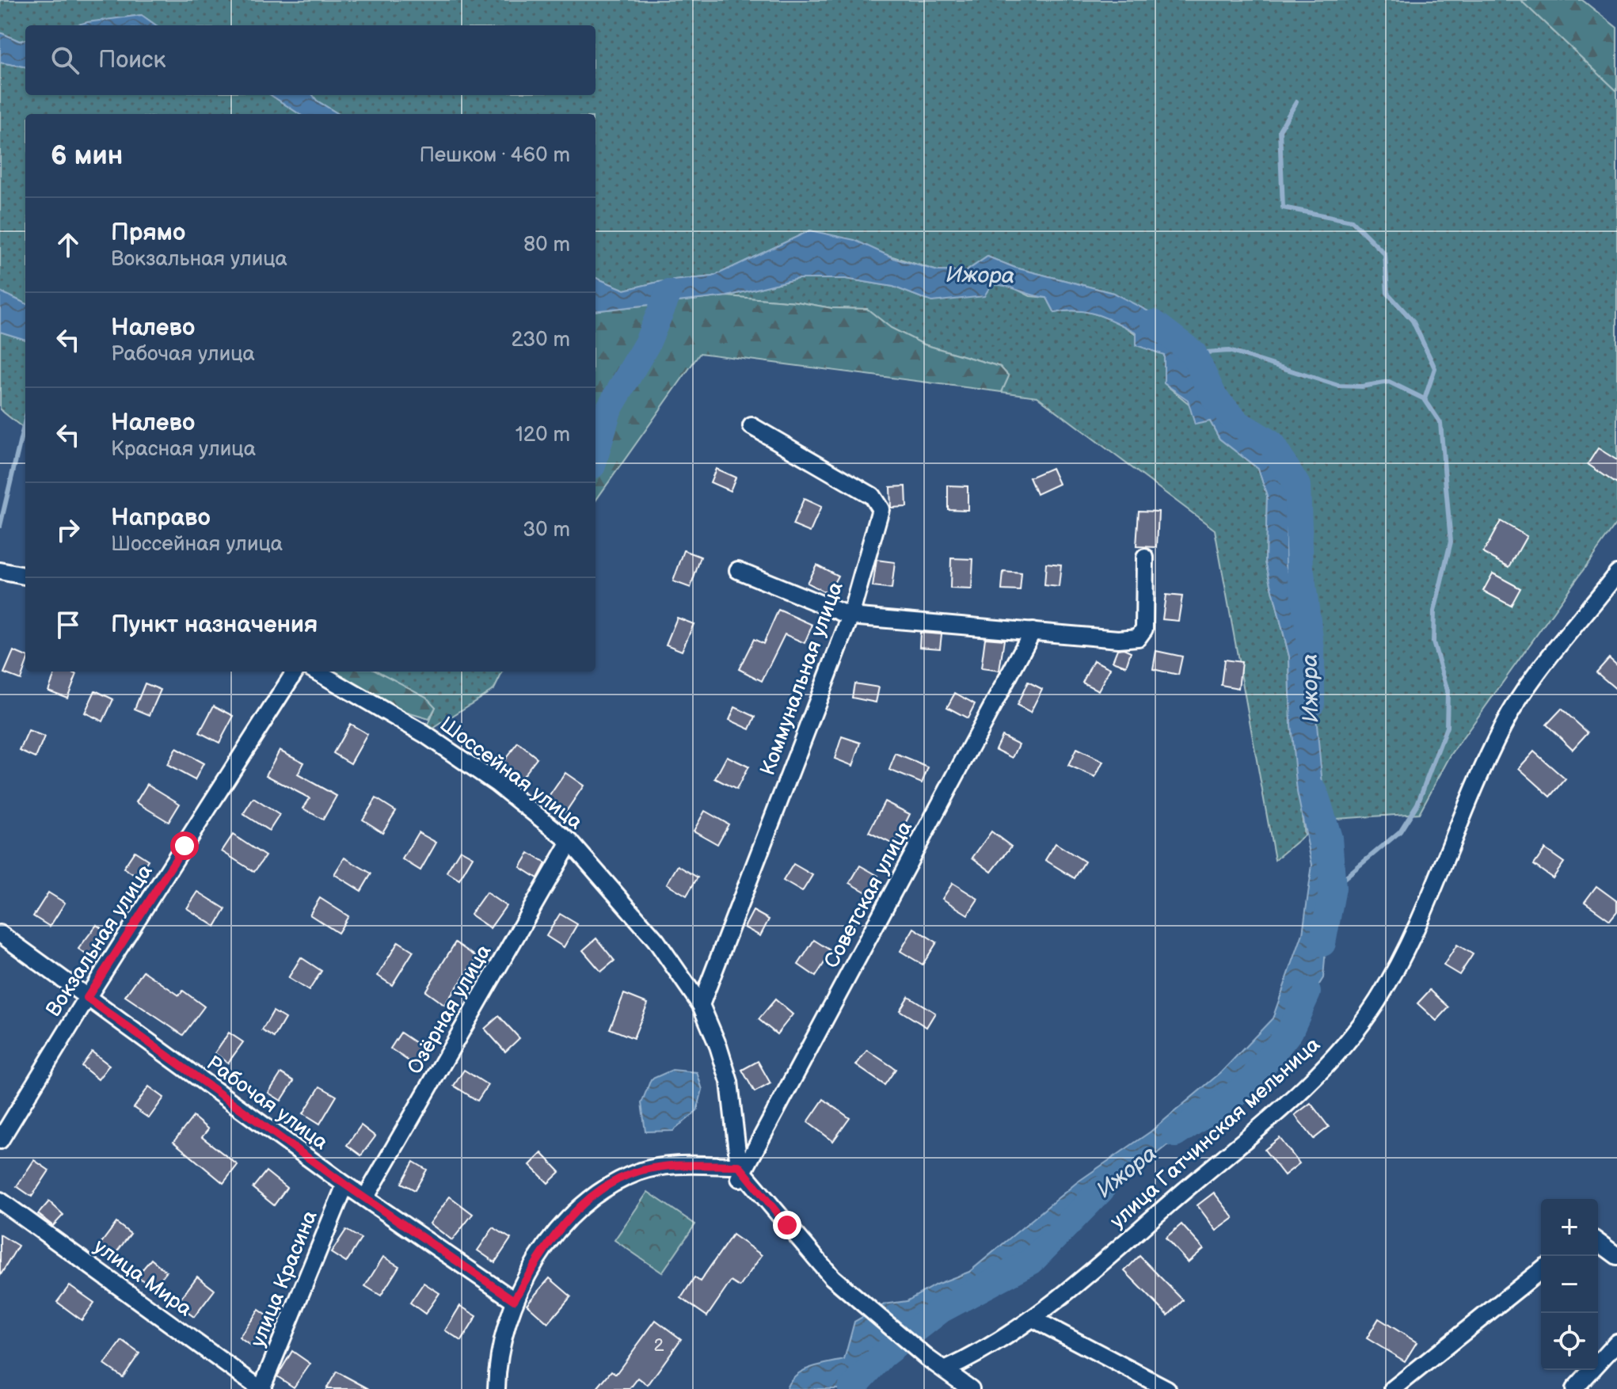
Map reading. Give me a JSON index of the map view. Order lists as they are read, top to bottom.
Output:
{
  "streets": {
    "street": [
      "Коммунальная улица",
      "Шоссейная улица",
      "Советская улица",
      "Вокзальная улица",
      "Озёрная улица",
      "Рабочая улица",
      "улица Гатчинская мельница",
      "улица Мира",
      "улица Красина"
    ]
  },
  "crossings": [
    ["Коммунальная улица", "Шоссейная улица"],
    ["Шоссейная улица", "Советская улица"],
    ["Шоссейная улица", "Озёрная улица"],
    ["Вокзальная улица", "Рабочая улица"],
    ["Озёрная улица", "Рабочая улица"],
    ["Рабочая улица", "улица Красина"],
    ["улица Мира", "улица Красина"]
  ],
  "water": ["Ижора"],
  "house_numbers": ["2"],
  "page": {
    "search": "Поиск",
    "heading": ["6 мин", "Пешком · 460 m"],
    "list": [
      ["Прямо", "Вокзальная улица", "80 m"],
      ["Налево", "Рабочая улица", "230 m"],
      ["Налево", "Красная улица", "120 m"],
      ["Направо", "Шоссейная улица", "30 m"],
      "Пункт назначения"
    ],
    "map_buttons": ["+", "−"]
  }
}
